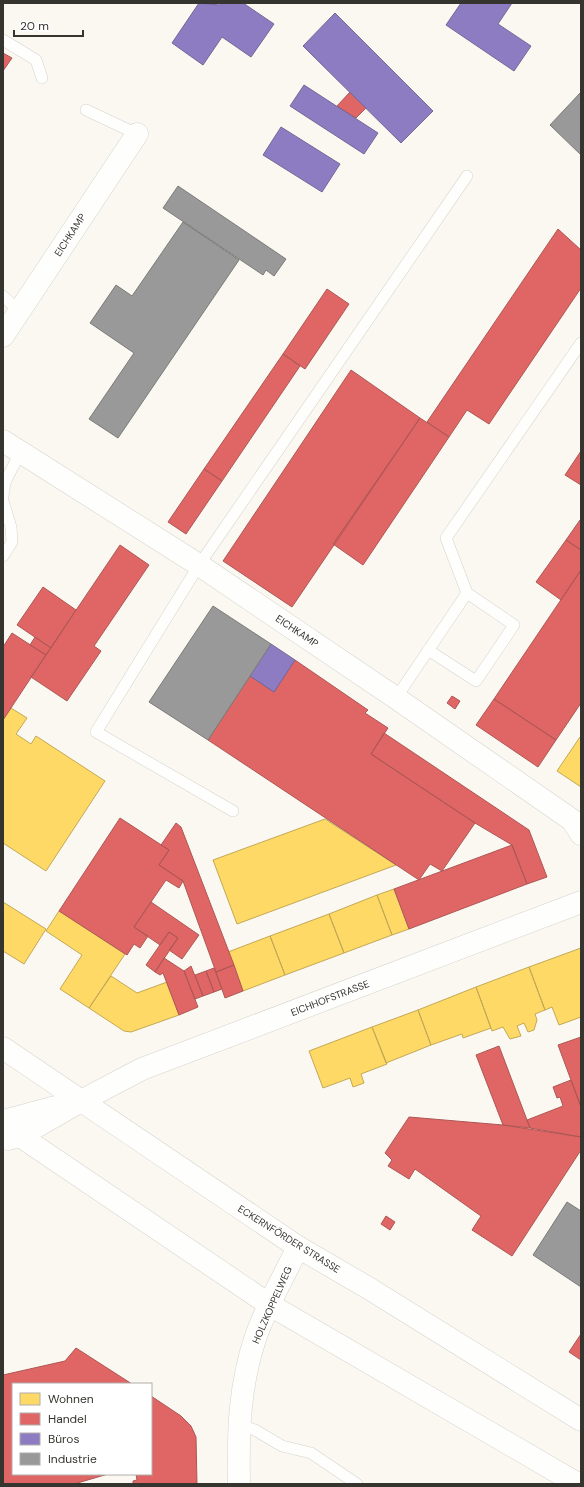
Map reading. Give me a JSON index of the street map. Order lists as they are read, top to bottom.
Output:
{
  "streets": {
    "street": [
      "EICHKAMP",
      "EICHHOFSTRASSE",
      "ECKERNFÖRDER STRASSE",
      "HOLZKOPPELWEG"
    ]
  },
  "crossings": [
    ["EICHHOFSTRASSE", "ECKERNFÖRDER STRASSE"],
    ["ECKERNFÖRDER STRASSE", "HOLZKOPPELWEG"]
  ],
  "legend": [
    "Wohnen",
    "Handel",
    "Büros",
    "Industrie"
  ],
  "scale_bar": "20 m"
}
